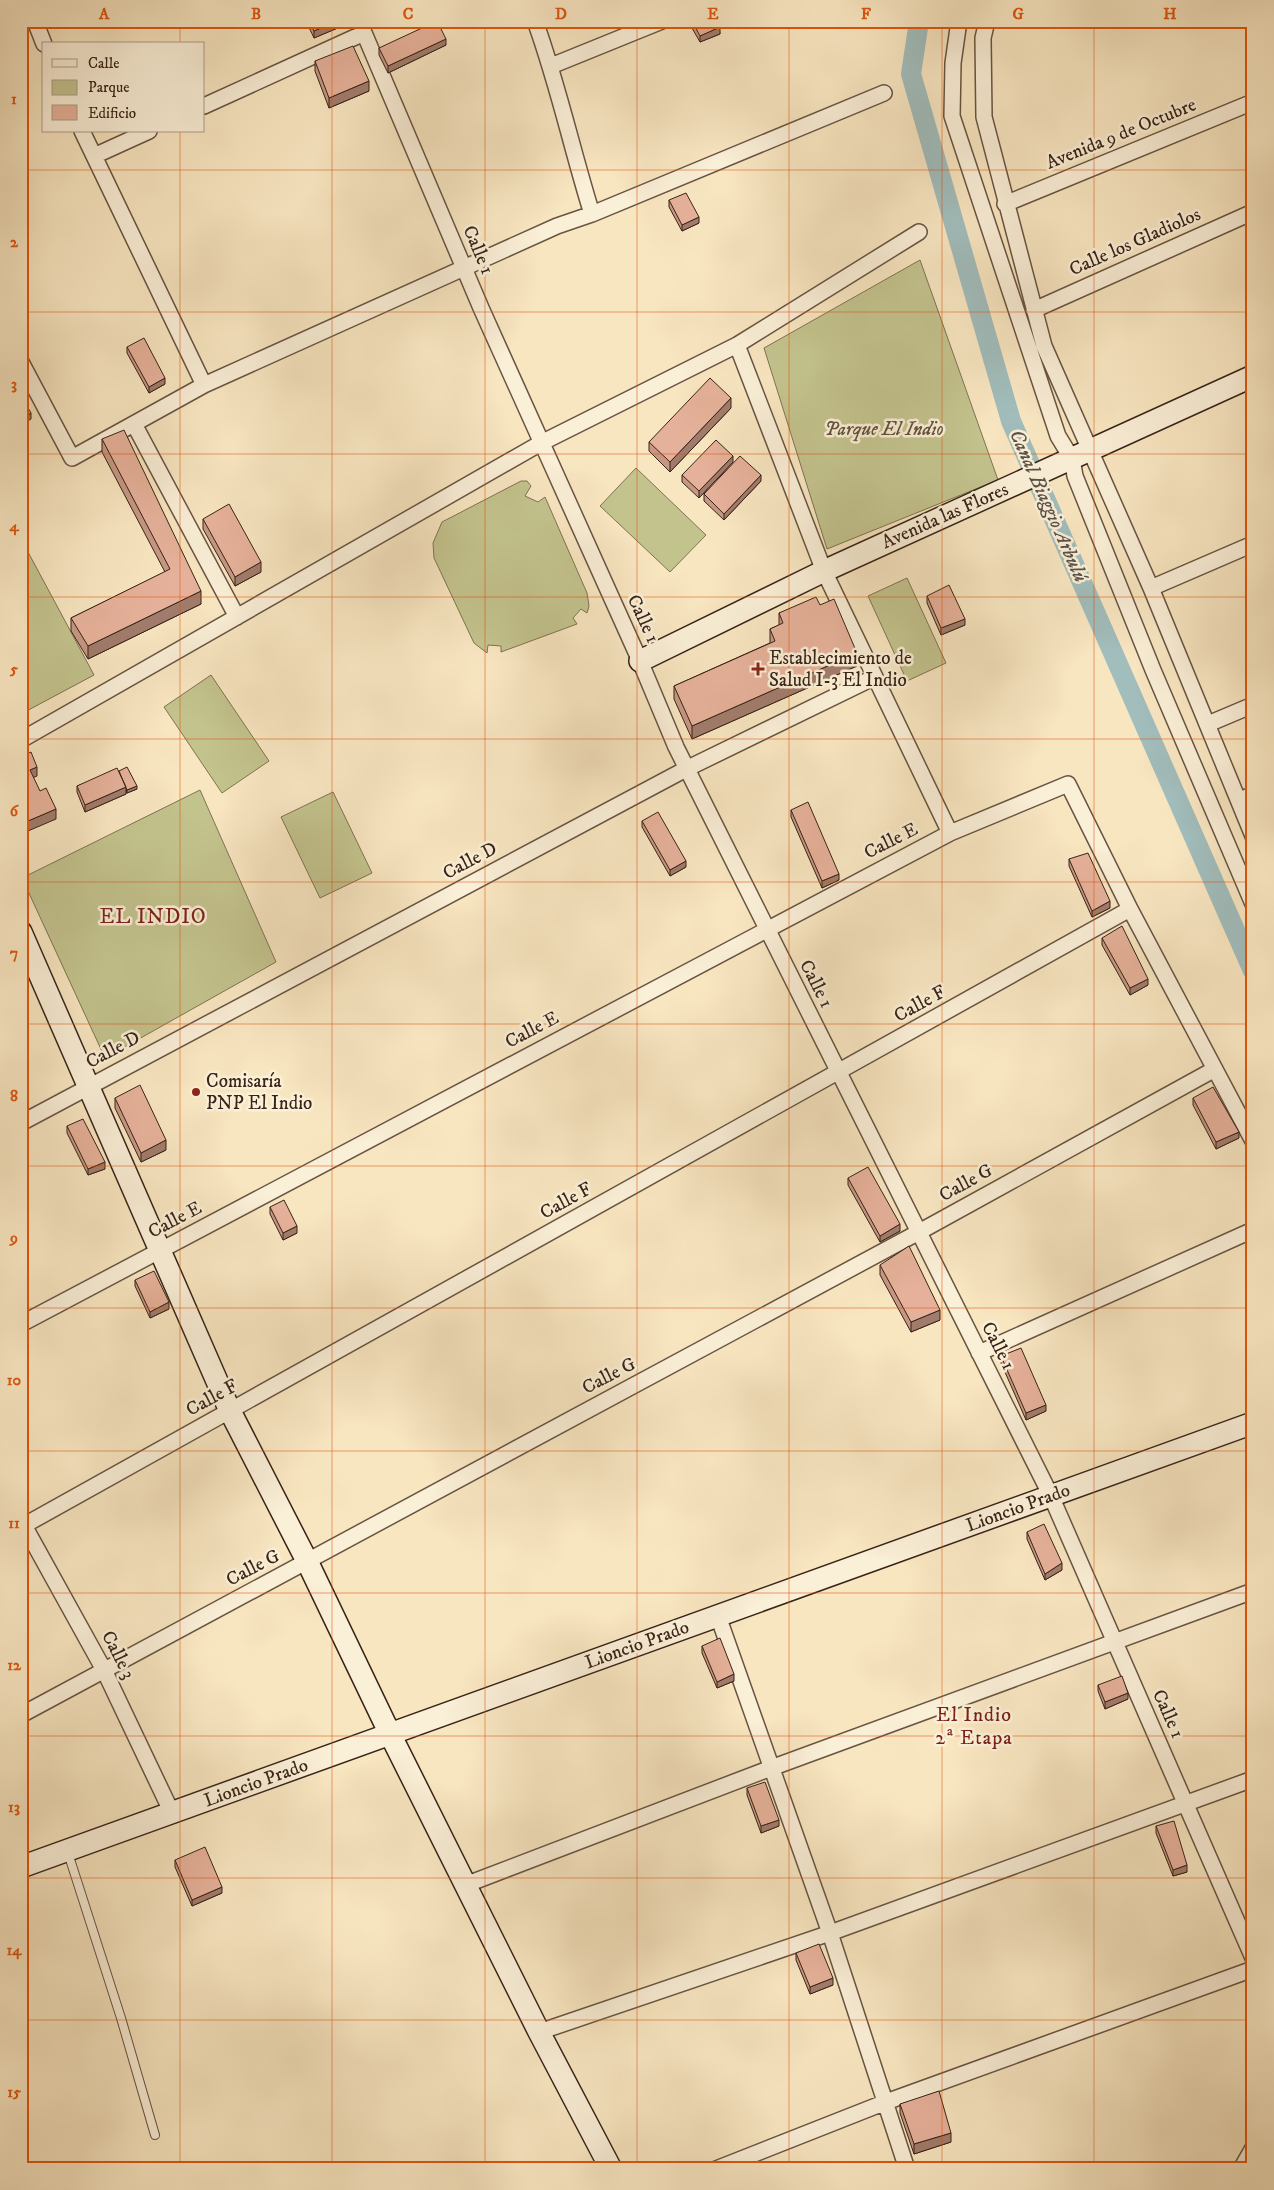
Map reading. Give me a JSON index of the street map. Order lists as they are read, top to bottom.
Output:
{
  "streets": {
    "street": [
      "Avenida 9 de Octubre",
      "Calle los Gladiolos",
      "Calle 1",
      "Avenida las Flores",
      "Calle E",
      "Calle D",
      "Calle F",
      "Calle G",
      "Lioncio Prado",
      "Calle 3"
    ]
  },
  "crossings": [
    ["Calle 1", "Avenida las Flores"],
    ["Calle 1", "Calle E"],
    ["Calle 1", "Calle D"],
    ["Calle 1", "Calle F"],
    ["Calle 1", "Calle G"],
    ["Calle 1", "Lioncio Prado"],
    ["Calle E", "Calle F"],
    ["Calle F", "Calle 3"],
    ["Calle G", "Calle 3"],
    ["Lioncio Prado", "Calle 3"]
  ],
  "districts": ["EL INDIO", "El Indio 2ª Etapa"],
  "water": ["Canal Biaggio Arbulú"],
  "parks": ["Parque El Indio"],
  "places": {
    "health": ["Establecimiento de Salud I-3 El Indio"],
    "other": ["Comisaría PNP El Indio"]
  },
  "legend": ["Calle", "Parque", "Edificio"],
  "grid": {
    "columns": [
      "A",
      "B",
      "C",
      "D",
      "E",
      "F",
      "G",
      "H"
    ],
    "rows": [
      "1",
      "2",
      "3",
      "4",
      "5",
      "6",
      "7",
      "8",
      "9",
      "10",
      "11",
      "12",
      "13",
      "14",
      "15"
    ]
  }
}
